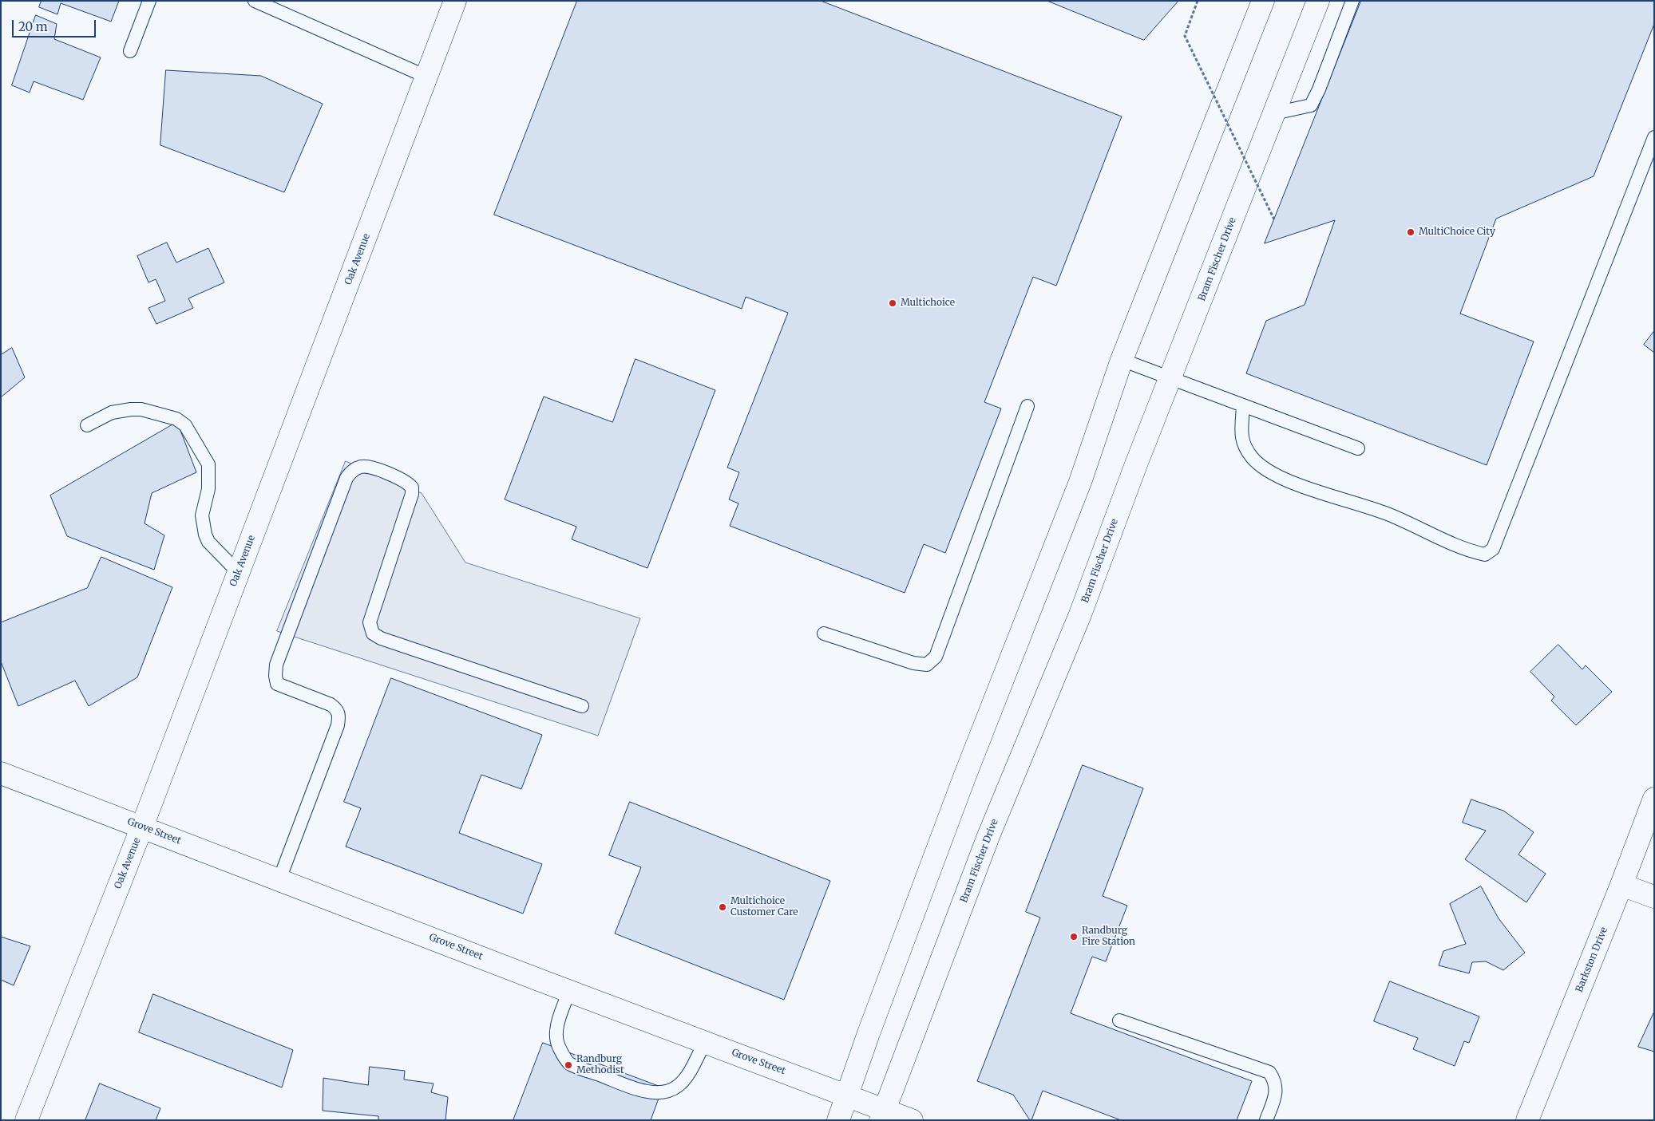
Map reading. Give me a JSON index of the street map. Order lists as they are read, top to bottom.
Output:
{
  "streets": {
    "street": [
      "Oak Avenue",
      "Bram Fischer Drive",
      "Grove Street",
      "Barkston Drive"
    ]
  },
  "crossings": [
    ["Oak Avenue", "Grove Street"],
    ["Bram Fischer Drive", "Grove Street"]
  ],
  "places": [
    "MultiChoice City",
    "Multichoice",
    "Multichoice Customer Care",
    "Randburg Fire Station",
    "Randburg Methodist"
  ],
  "scale_bar": "20 m"
}
